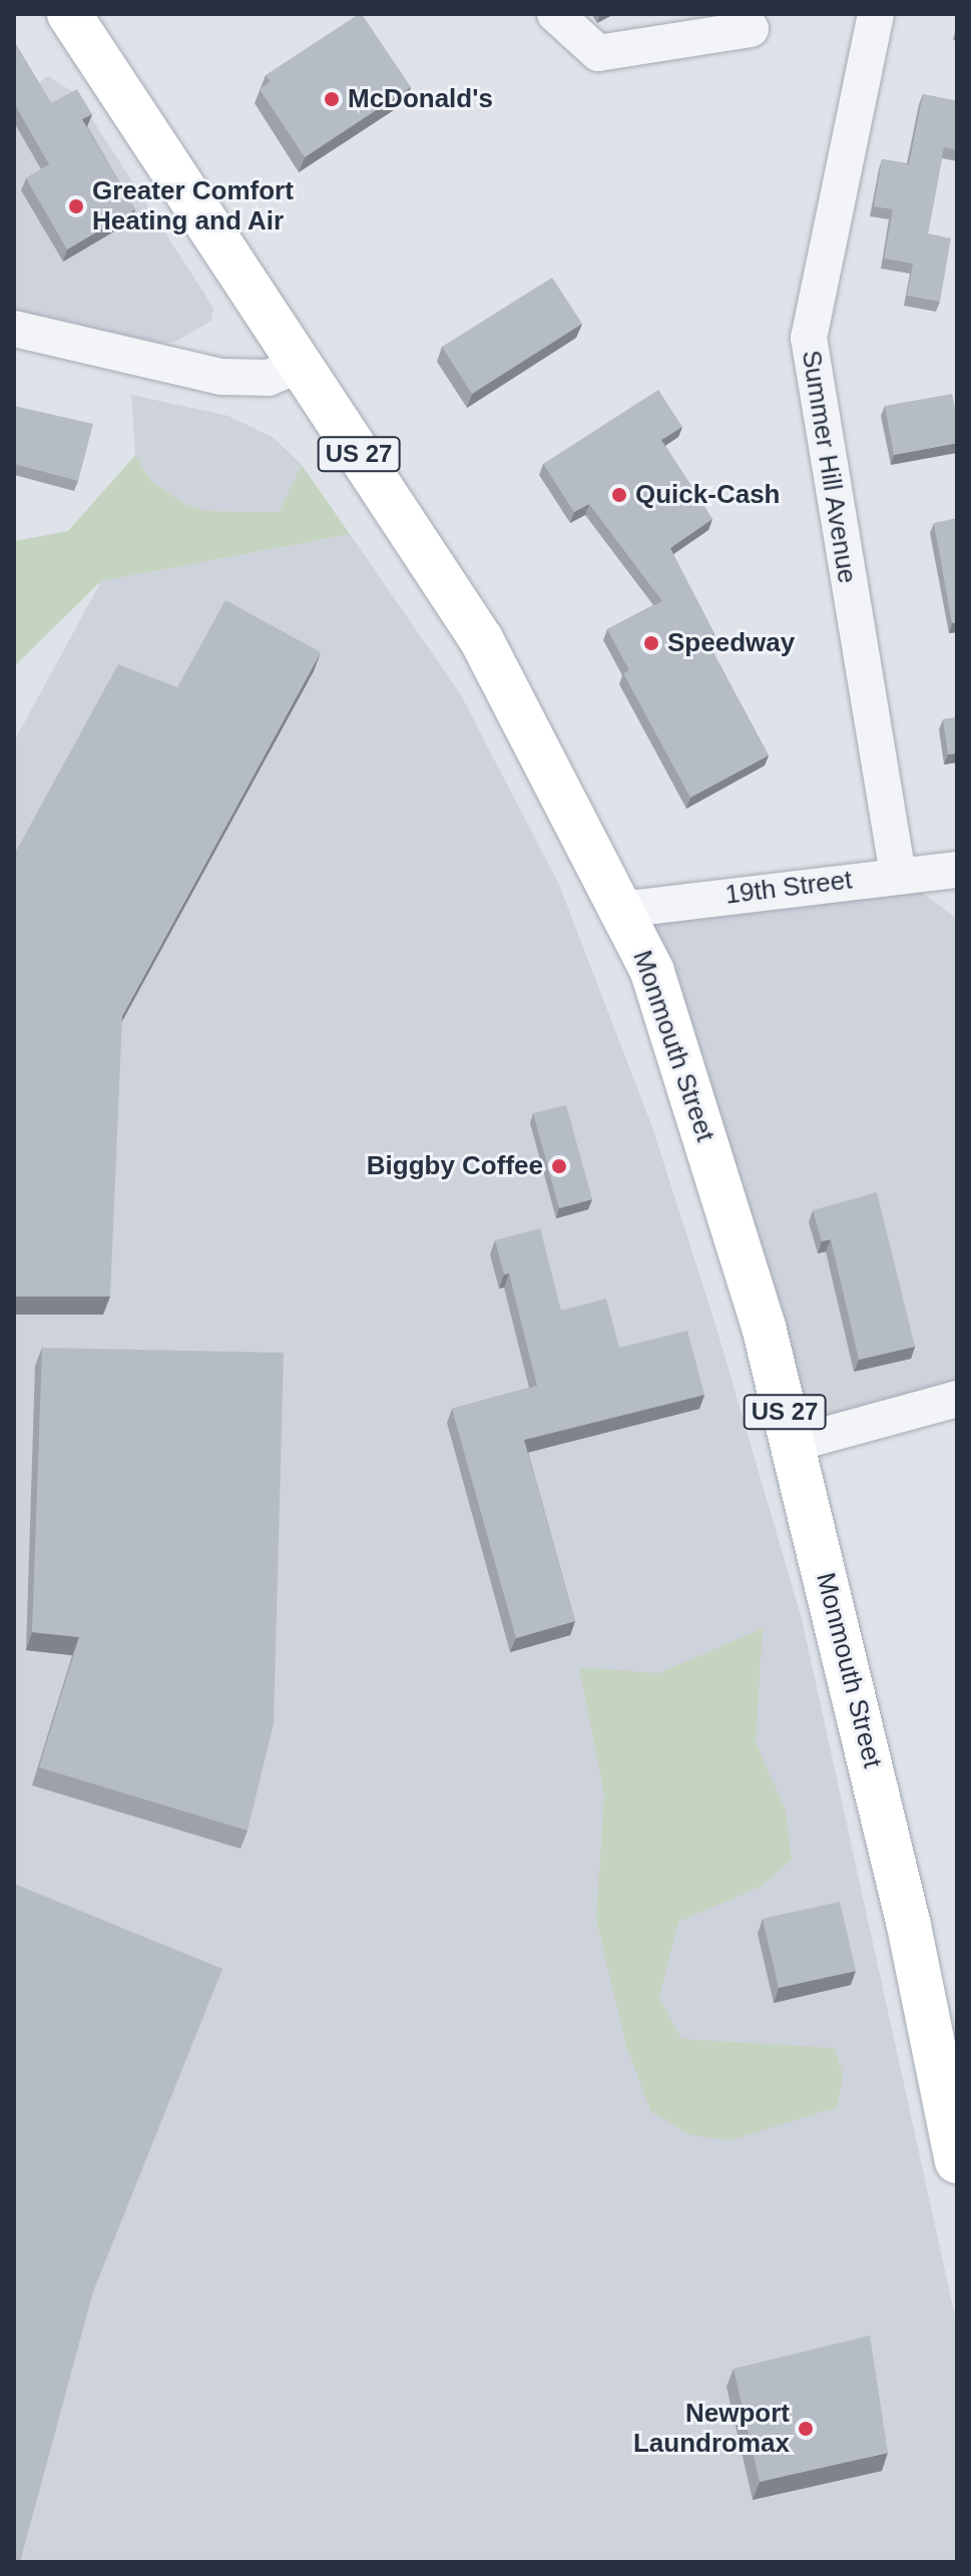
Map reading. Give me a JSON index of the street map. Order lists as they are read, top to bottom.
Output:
{
  "streets": {
    "main road": ["US 27", "Monmouth Street"],
    "street": ["Summer Hill Avenue", "19th Street"]
  },
  "crossings": [
    ["Summer Hill Avenue", "19th Street"],
    ["19th Street", "Monmouth Street"]
  ],
  "places": [
    "McDonald's",
    "Greater Comfort Heating and Air",
    "Quick-Cash",
    "Speedway",
    "Biggby Coffee",
    "Newport Laundromax"
  ]
}
